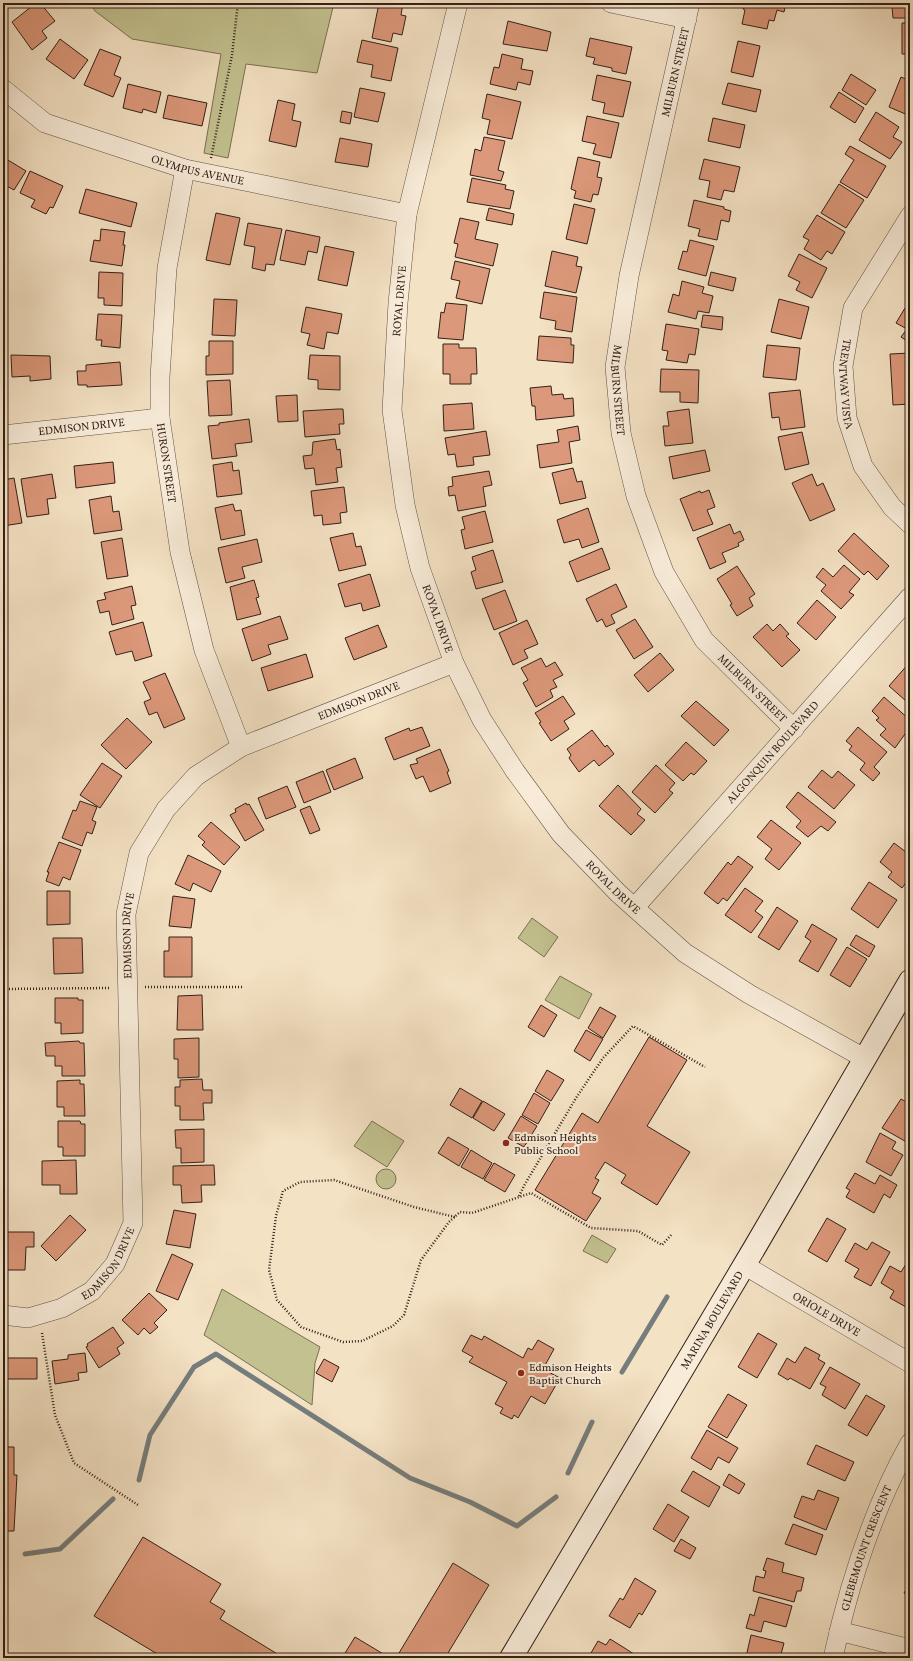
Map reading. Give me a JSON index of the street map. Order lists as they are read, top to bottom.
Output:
{
  "streets": {
    "street": [
      "MILBURN STREET",
      "OLYMPUS AVENUE",
      "ROYAL DRIVE",
      "TRENTWAY VISTA",
      "EDMISON DRIVE",
      "HURON STREET",
      "ALGONQUIN BOULEVARD",
      "ORIOLE DRIVE",
      "MARINA BOULEVARD",
      "GLEBEMOUNT CRESCENT"
    ]
  },
  "crossings": [
    ["MILBURN STREET", "ALGONQUIN BOULEVARD"],
    ["OLYMPUS AVENUE", "ROYAL DRIVE"],
    ["OLYMPUS AVENUE", "HURON STREET"],
    ["ROYAL DRIVE", "EDMISON DRIVE"],
    ["ROYAL DRIVE", "ALGONQUIN BOULEVARD"],
    ["ROYAL DRIVE", "MARINA BOULEVARD"],
    ["EDMISON DRIVE", "HURON STREET"],
    ["ORIOLE DRIVE", "MARINA BOULEVARD"]
  ],
  "places": ["Edmison Heights Public School", "Edmison Heights Baptist Church"]
}
